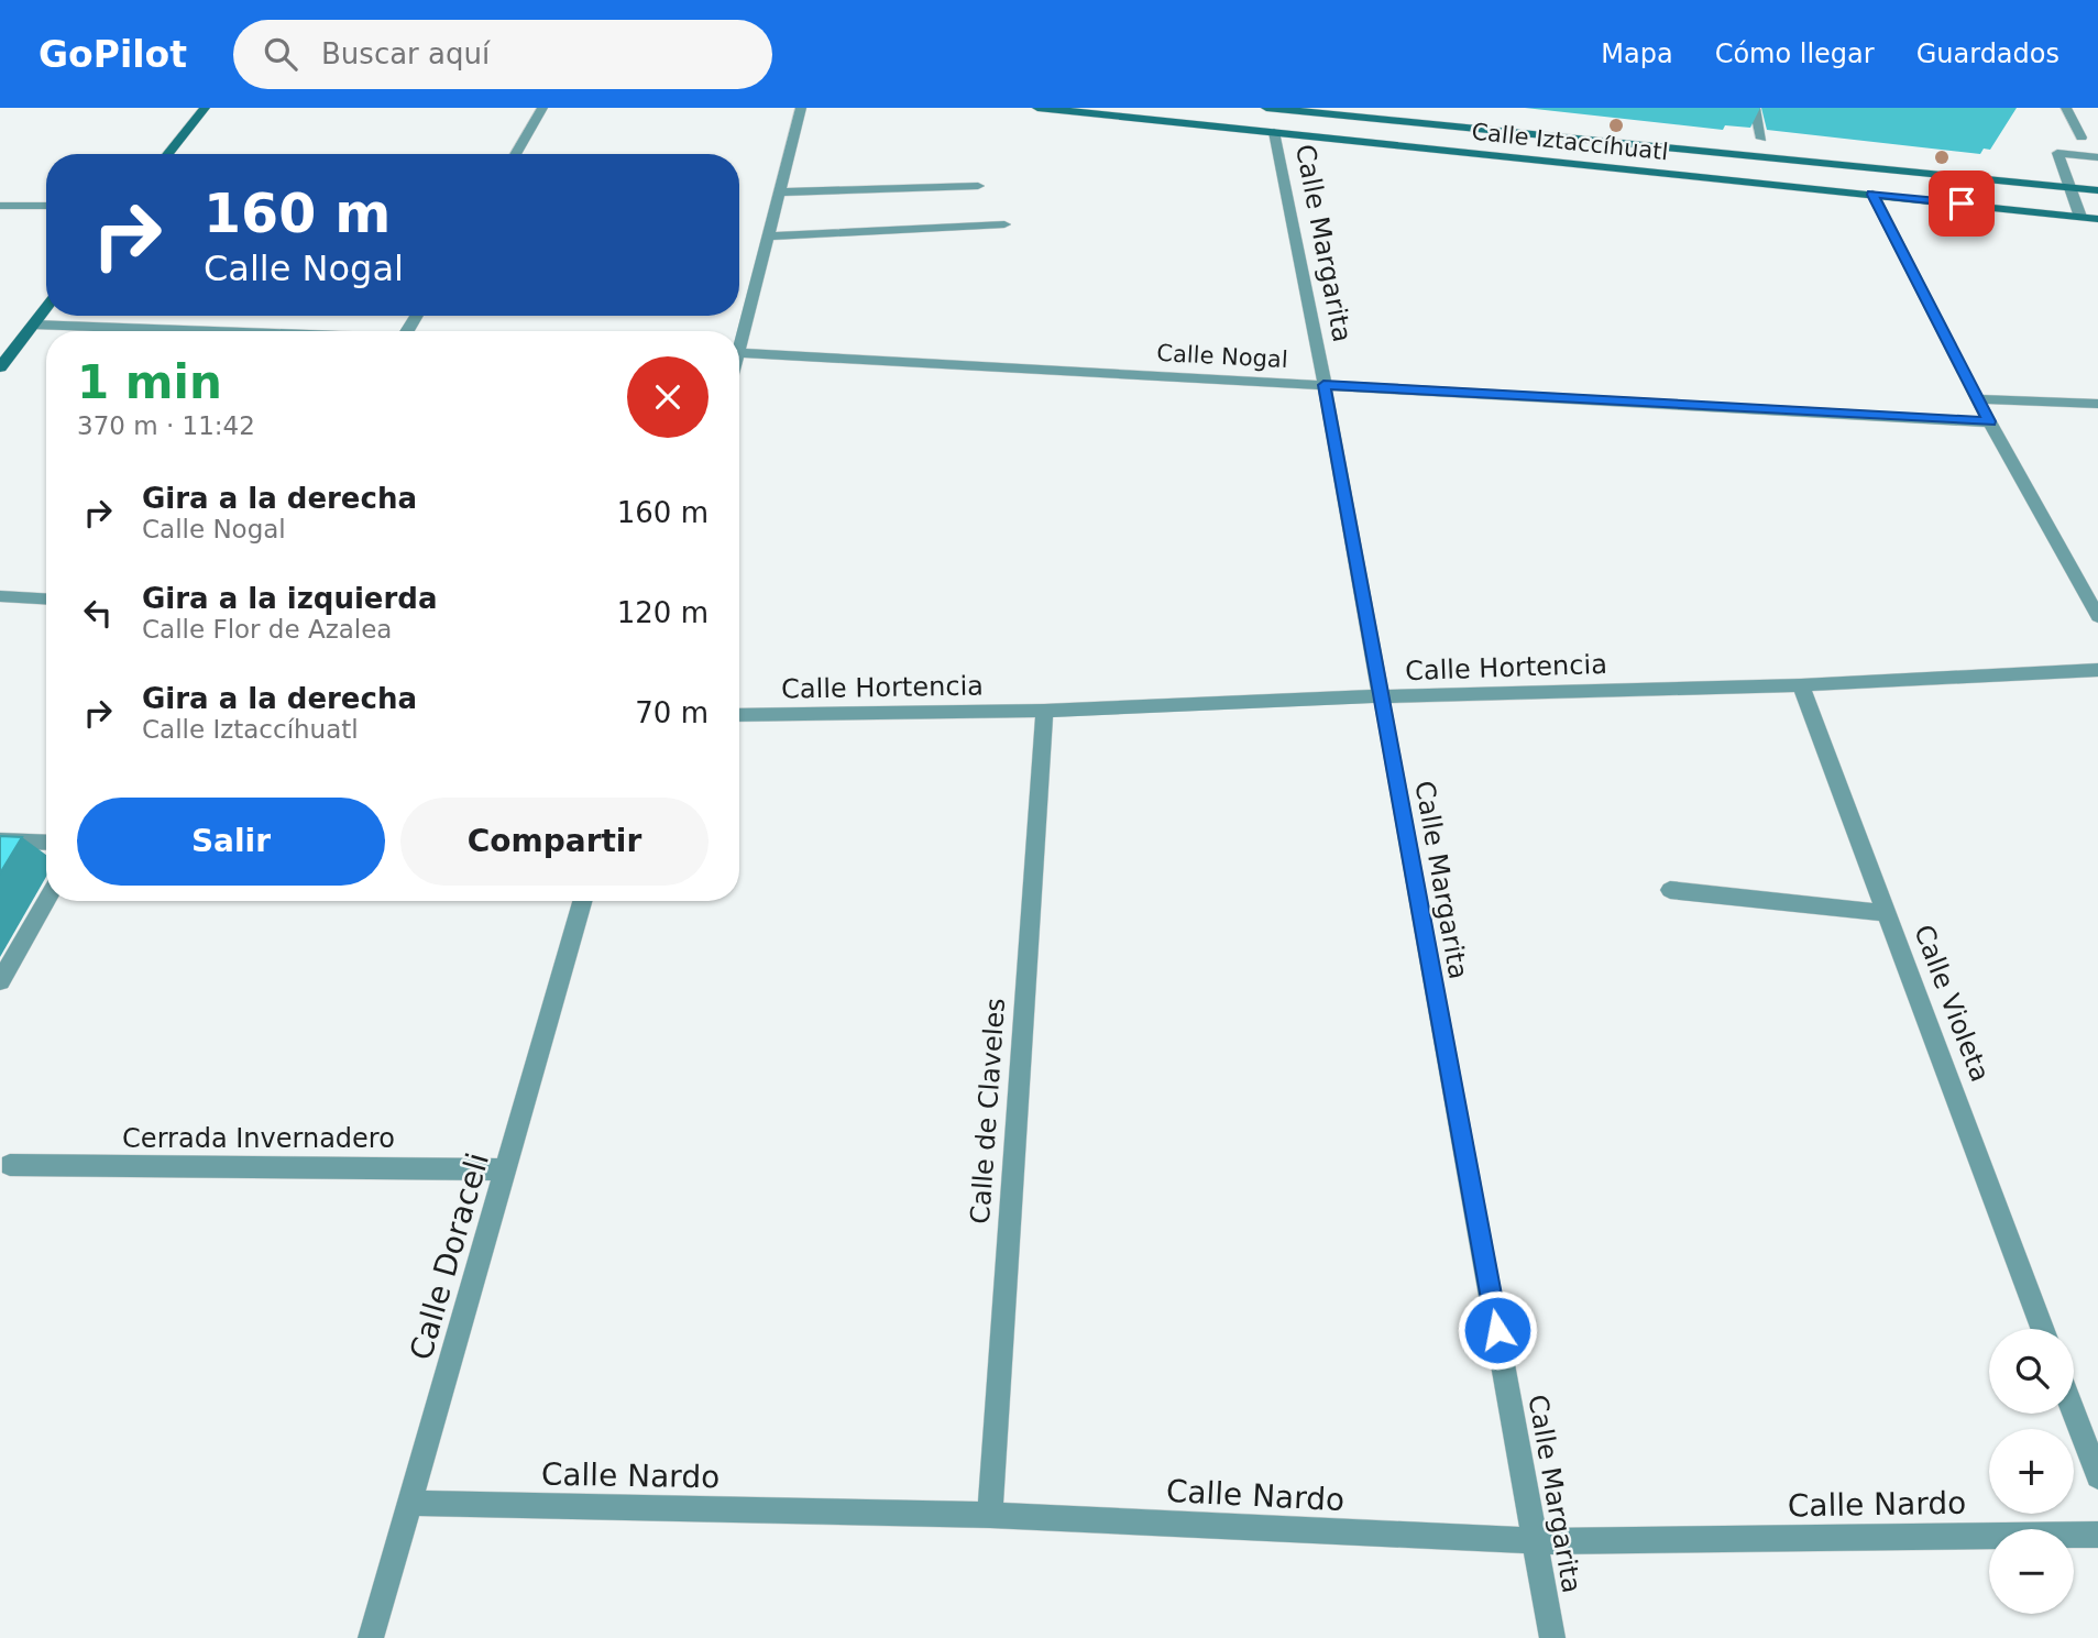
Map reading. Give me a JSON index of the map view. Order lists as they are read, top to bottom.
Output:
{
  "streets": {
    "main road": ["Calle Iztaccíhuatl"],
    "street": [
      "Calle Margarita",
      "Calle Nogal",
      "Calle Hortencia",
      "Calle Violeta",
      "Calle de Claveles",
      "Cerrada Invernadero",
      "Calle Doraceli",
      "Calle Nardo"
    ]
  },
  "crossings": [
    ["Calle Iztaccíhuatl", "Calle Margarita"],
    ["Calle Margarita", "Calle Nogal"],
    ["Calle Margarita", "Calle Hortencia"],
    ["Calle Margarita", "Calle Nardo"],
    ["Calle Hortencia", "Calle Violeta"],
    ["Calle Hortencia", "Calle de Claveles"],
    ["Calle de Claveles", "Calle Nardo"],
    ["Cerrada Invernadero", "Calle Doraceli"],
    ["Calle Doraceli", "Calle Nardo"]
  ],
  "page": {
    "header": "GoPilot",
    "search": "Buscar aquí",
    "nav": ["Mapa", "Cómo llegar", "Guardados"],
    "turn": ["160 m", "Calle Nogal"],
    "heading": ["1 min", "370 m · 11:42"],
    "list": [
      {
        "name": "Gira a la derecha",
        "note": "Calle Nogal",
        "value": "160 m"
      },
      {
        "name": "Gira a la izquierda",
        "note": "Calle Flor de Azalea",
        "value": "120 m"
      },
      {
        "name": "Gira a la derecha",
        "note": "Calle Iztaccíhuatl",
        "value": "70 m"
      }
    ],
    "buttons": ["Salir", "Compartir"],
    "map_buttons": ["+", "−"]
  }
}
